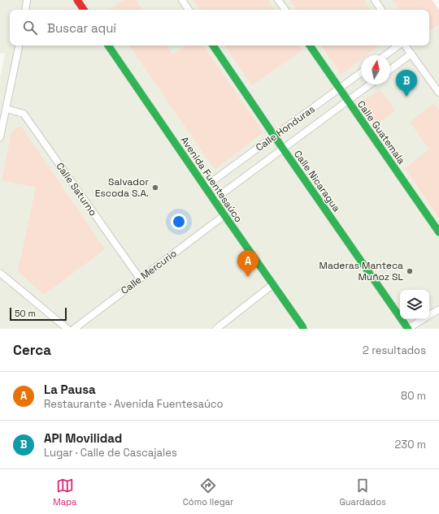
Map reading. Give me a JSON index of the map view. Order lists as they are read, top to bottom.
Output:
{
  "streets": {
    "street": [
      "Calle Honduras",
      "Calle Guatemala",
      "Avenida Fuentesaúco",
      "Calle Nicaragua",
      "Calle Saturno",
      "Calle Mercurio"
    ]
  },
  "crossings": [
    ["Calle Honduras", "Calle Guatemala"],
    ["Calle Honduras", "Avenida Fuentesaúco"],
    ["Calle Honduras", "Calle Nicaragua"],
    ["Avenida Fuentesaúco", "Calle Mercurio"],
    ["Calle Saturno", "Calle Mercurio"]
  ],
  "places": ["Salvador Escoda S.A.", "Maderas Manteca Muñoz SL"],
  "scale_bar": "50 m",
  "north": "top",
  "page": {
    "search": "Buscar aquí",
    "pins": ["B", "A"],
    "scale": "50 m",
    "heading": ["Cerca", "2 resultados"],
    "list": [
      {
        "mark": "A",
        "name": "La Pausa",
        "note": "Restaurante · Avenida Fuentesaúco",
        "value": "80 m"
      },
      {
        "mark": "B",
        "name": "API Movilidad",
        "note": "Lugar · Calle de Cascajales",
        "value": "230 m"
      }
    ],
    "nav": ["Mapa", "Cómo llegar", "Guardados"]
  }
}
